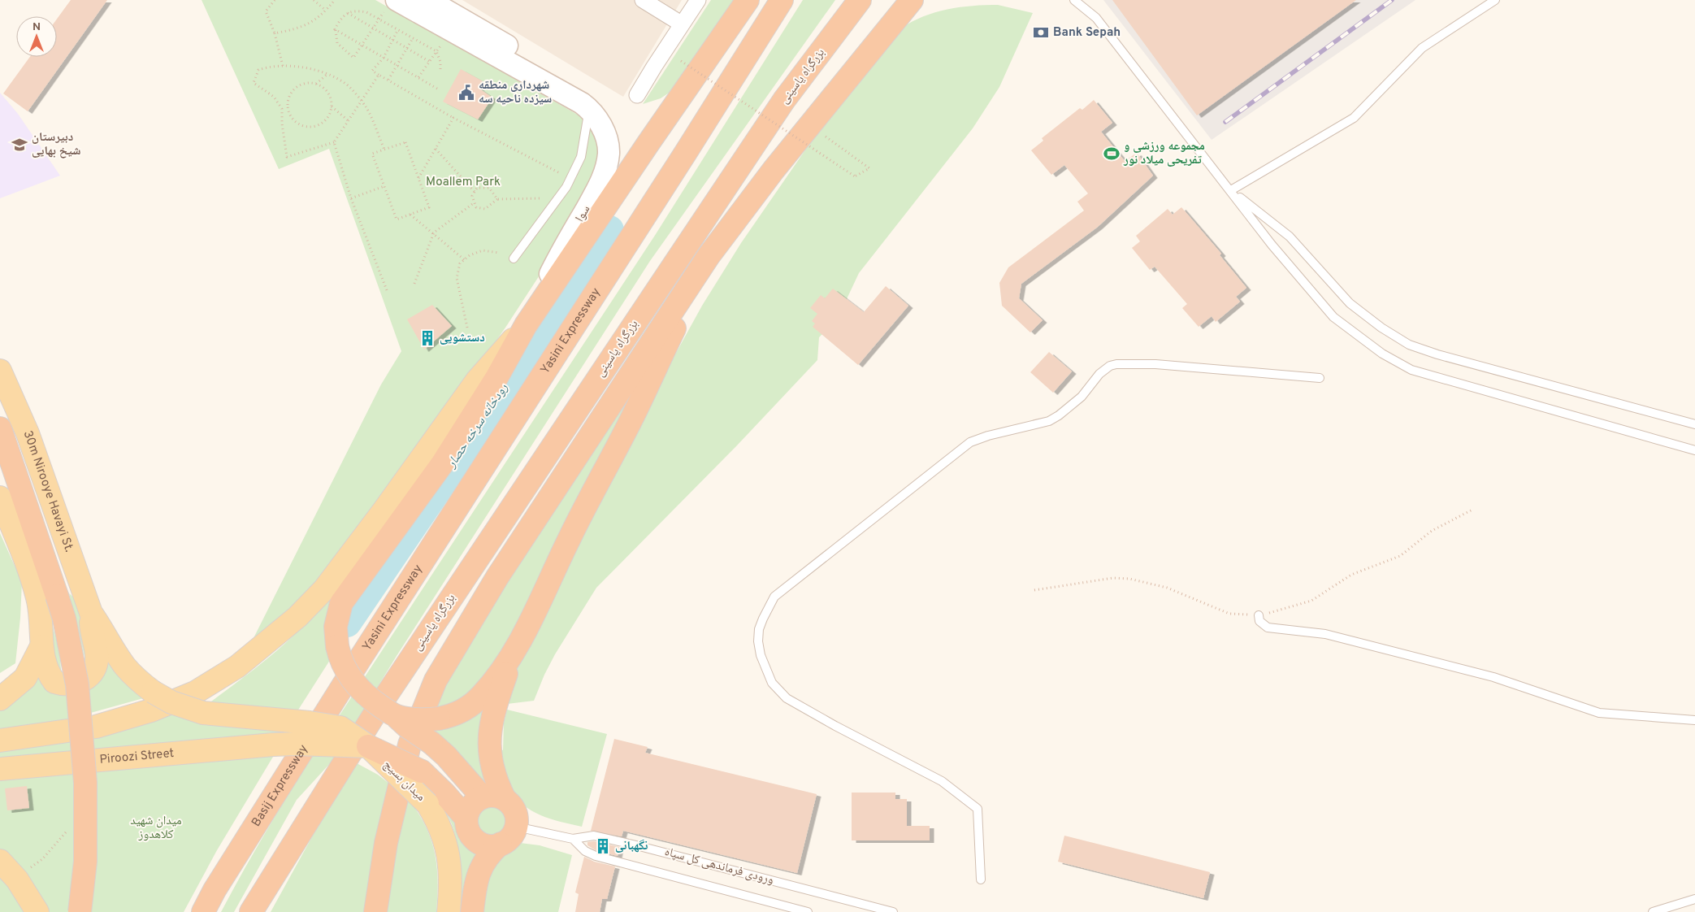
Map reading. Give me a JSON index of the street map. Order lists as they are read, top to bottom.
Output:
{
  "streets": {
    "highway": ["بزرگراه یاسینی", "Yasini Expressway", "Basij Expressway"],
    "main road": [
      "سوا",
      "30m Nirooye Havayi St.",
      "Piroozi Street",
      "میدان بسیج"
    ],
    "lane": ["ورودی فرماندهی کل سپاه"]
  },
  "crossings": [
    ["Yasini Expressway", "Basij Expressway"],
    ["30m Nirooye Havayi St.", "میدان بسیج"],
    ["Piroozi Street", "میدان بسیج"]
  ],
  "water": ["رودخانه سرخه حصار"],
  "parks": ["Moallem Park", "میدان شهید کلاهدوز"],
  "places": {
    "bank": ["Bank Sepah"],
    "public building": ["شهرداری منطقه سیزده ناحیه سه"],
    "school or university": ["دبیرستان شیخ بهایی"],
    "sports": ["مجموعه ورزشی و تفریحی میلاد نور"],
    "building": ["دستشویی", "نگهبانی"]
  },
  "north": "top"
}
